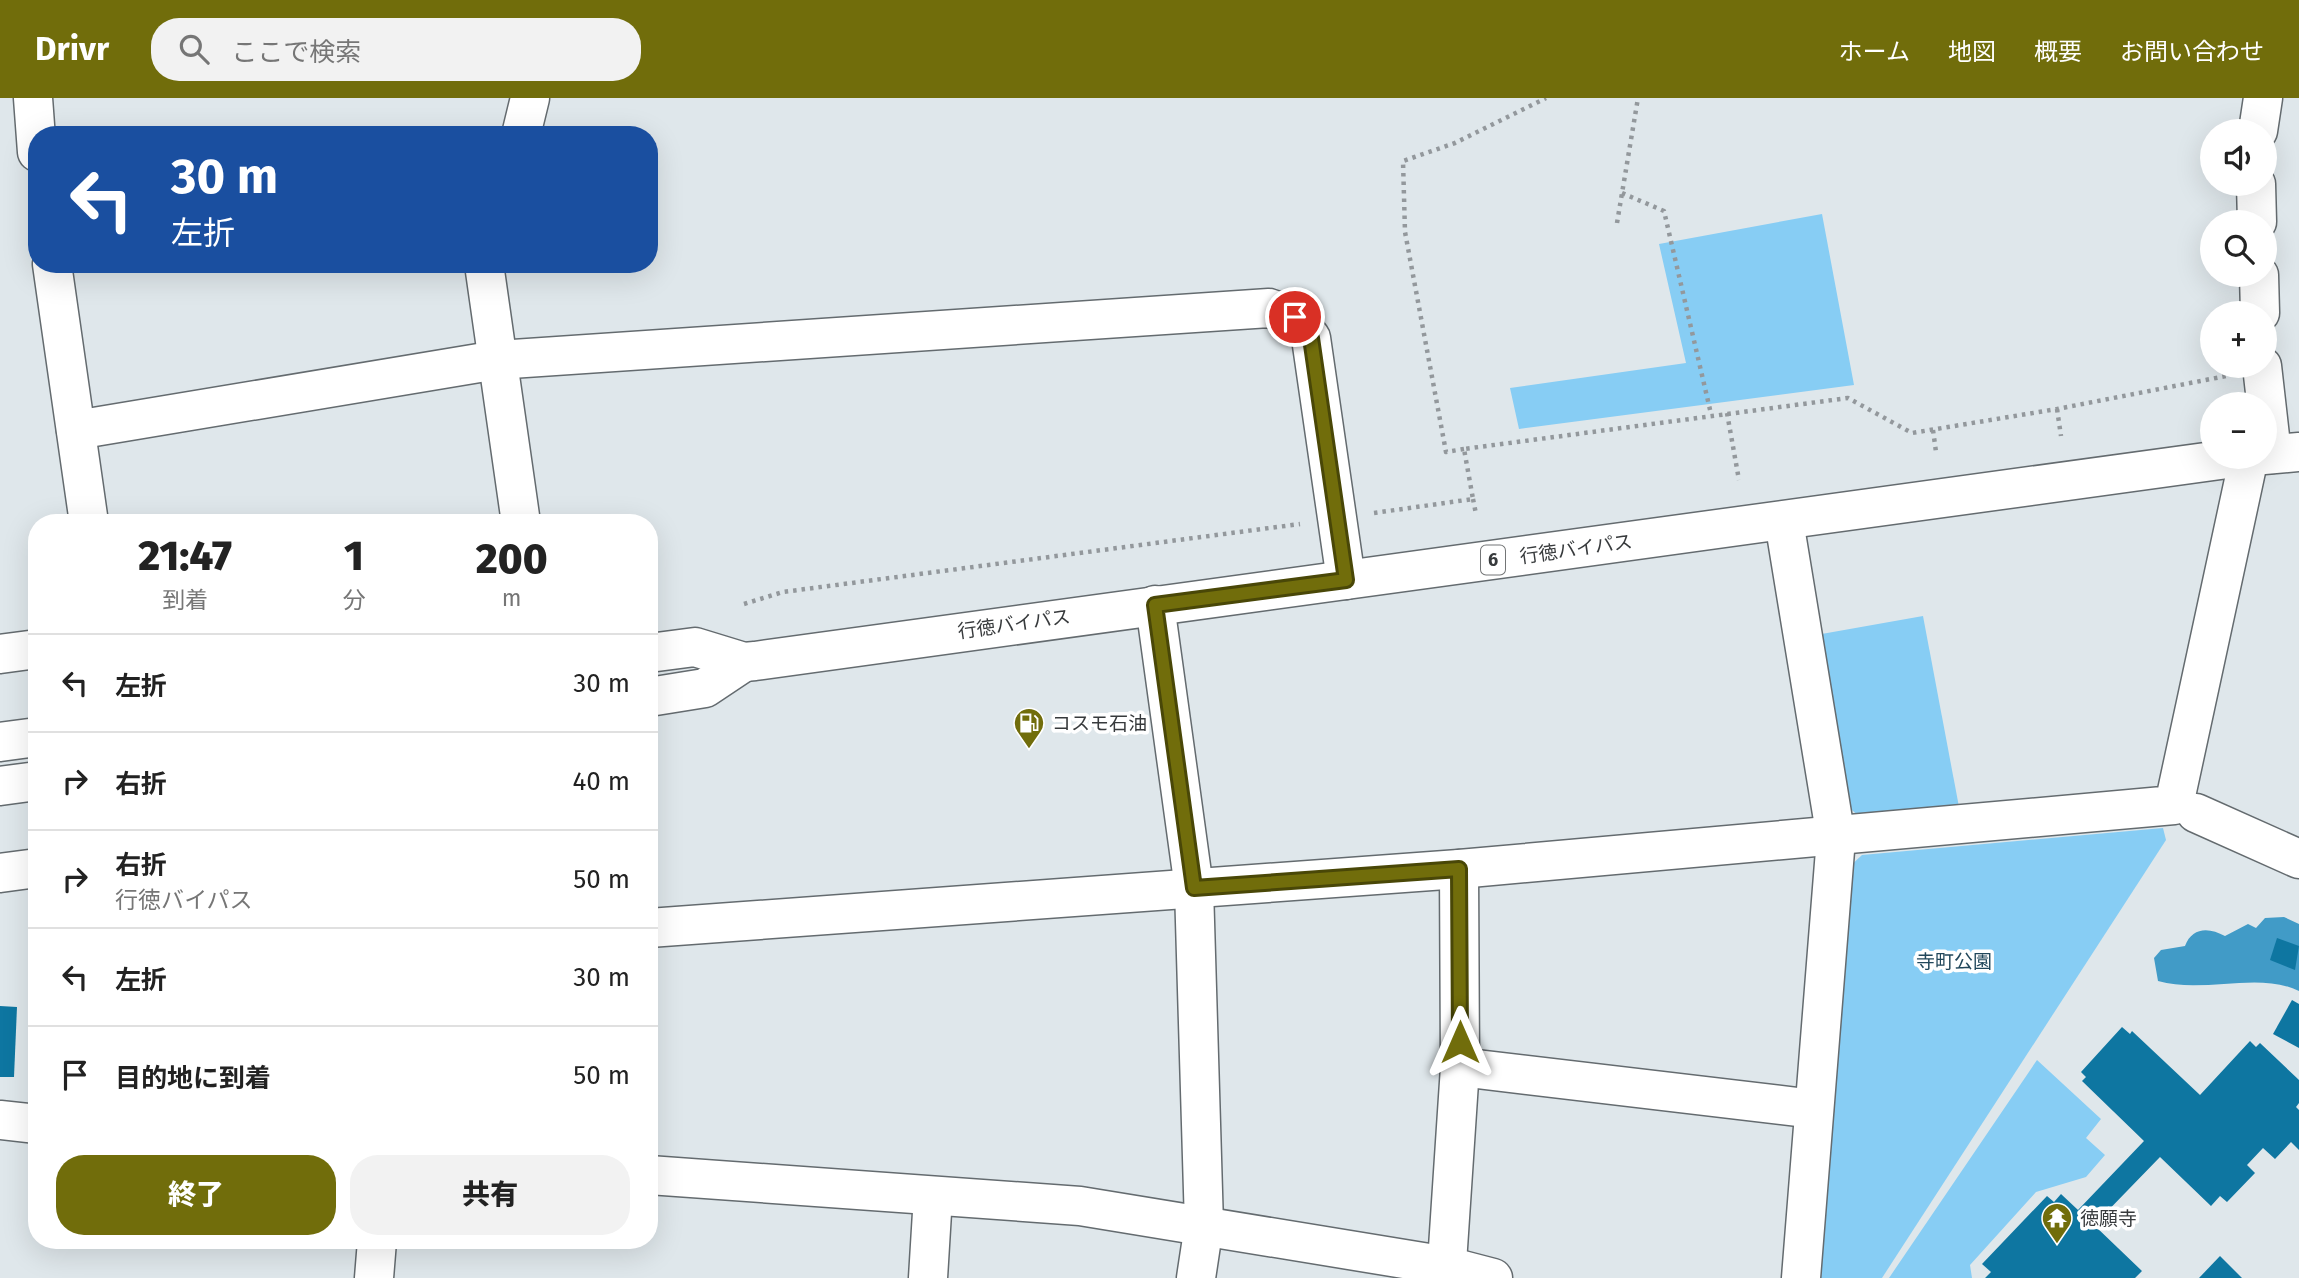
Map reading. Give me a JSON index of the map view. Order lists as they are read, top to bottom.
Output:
{
  "streets": {
    "street": ["行徳バイパス", "6"]
  },
  "parks": ["寺町公園"],
  "places": {
    "fuel station": ["コスモ石油"],
    "temple": ["徳願寺"]
  },
  "page": {
    "header": "Drivr",
    "search": "ここで検索",
    "nav": [
      "ホーム",
      "地図",
      "概要",
      "お問い合わせ"
    ],
    "map_buttons": ["+", "−"],
    "turn": ["30 m", "左折"],
    "eta": [
      "21:47",
      "到着",
      "1",
      "分",
      "200",
      "m"
    ],
    "list": [
      {
        "name": "左折",
        "value": "30 m"
      },
      {
        "name": "右折",
        "value": "40 m"
      },
      {
        "name": "右折",
        "note": "行徳バイパス",
        "value": "50 m"
      },
      {
        "name": "左折",
        "value": "30 m"
      },
      {
        "name": "目的地に到着",
        "value": "50 m"
      }
    ],
    "buttons": ["終了", "共有"]
  }
}
